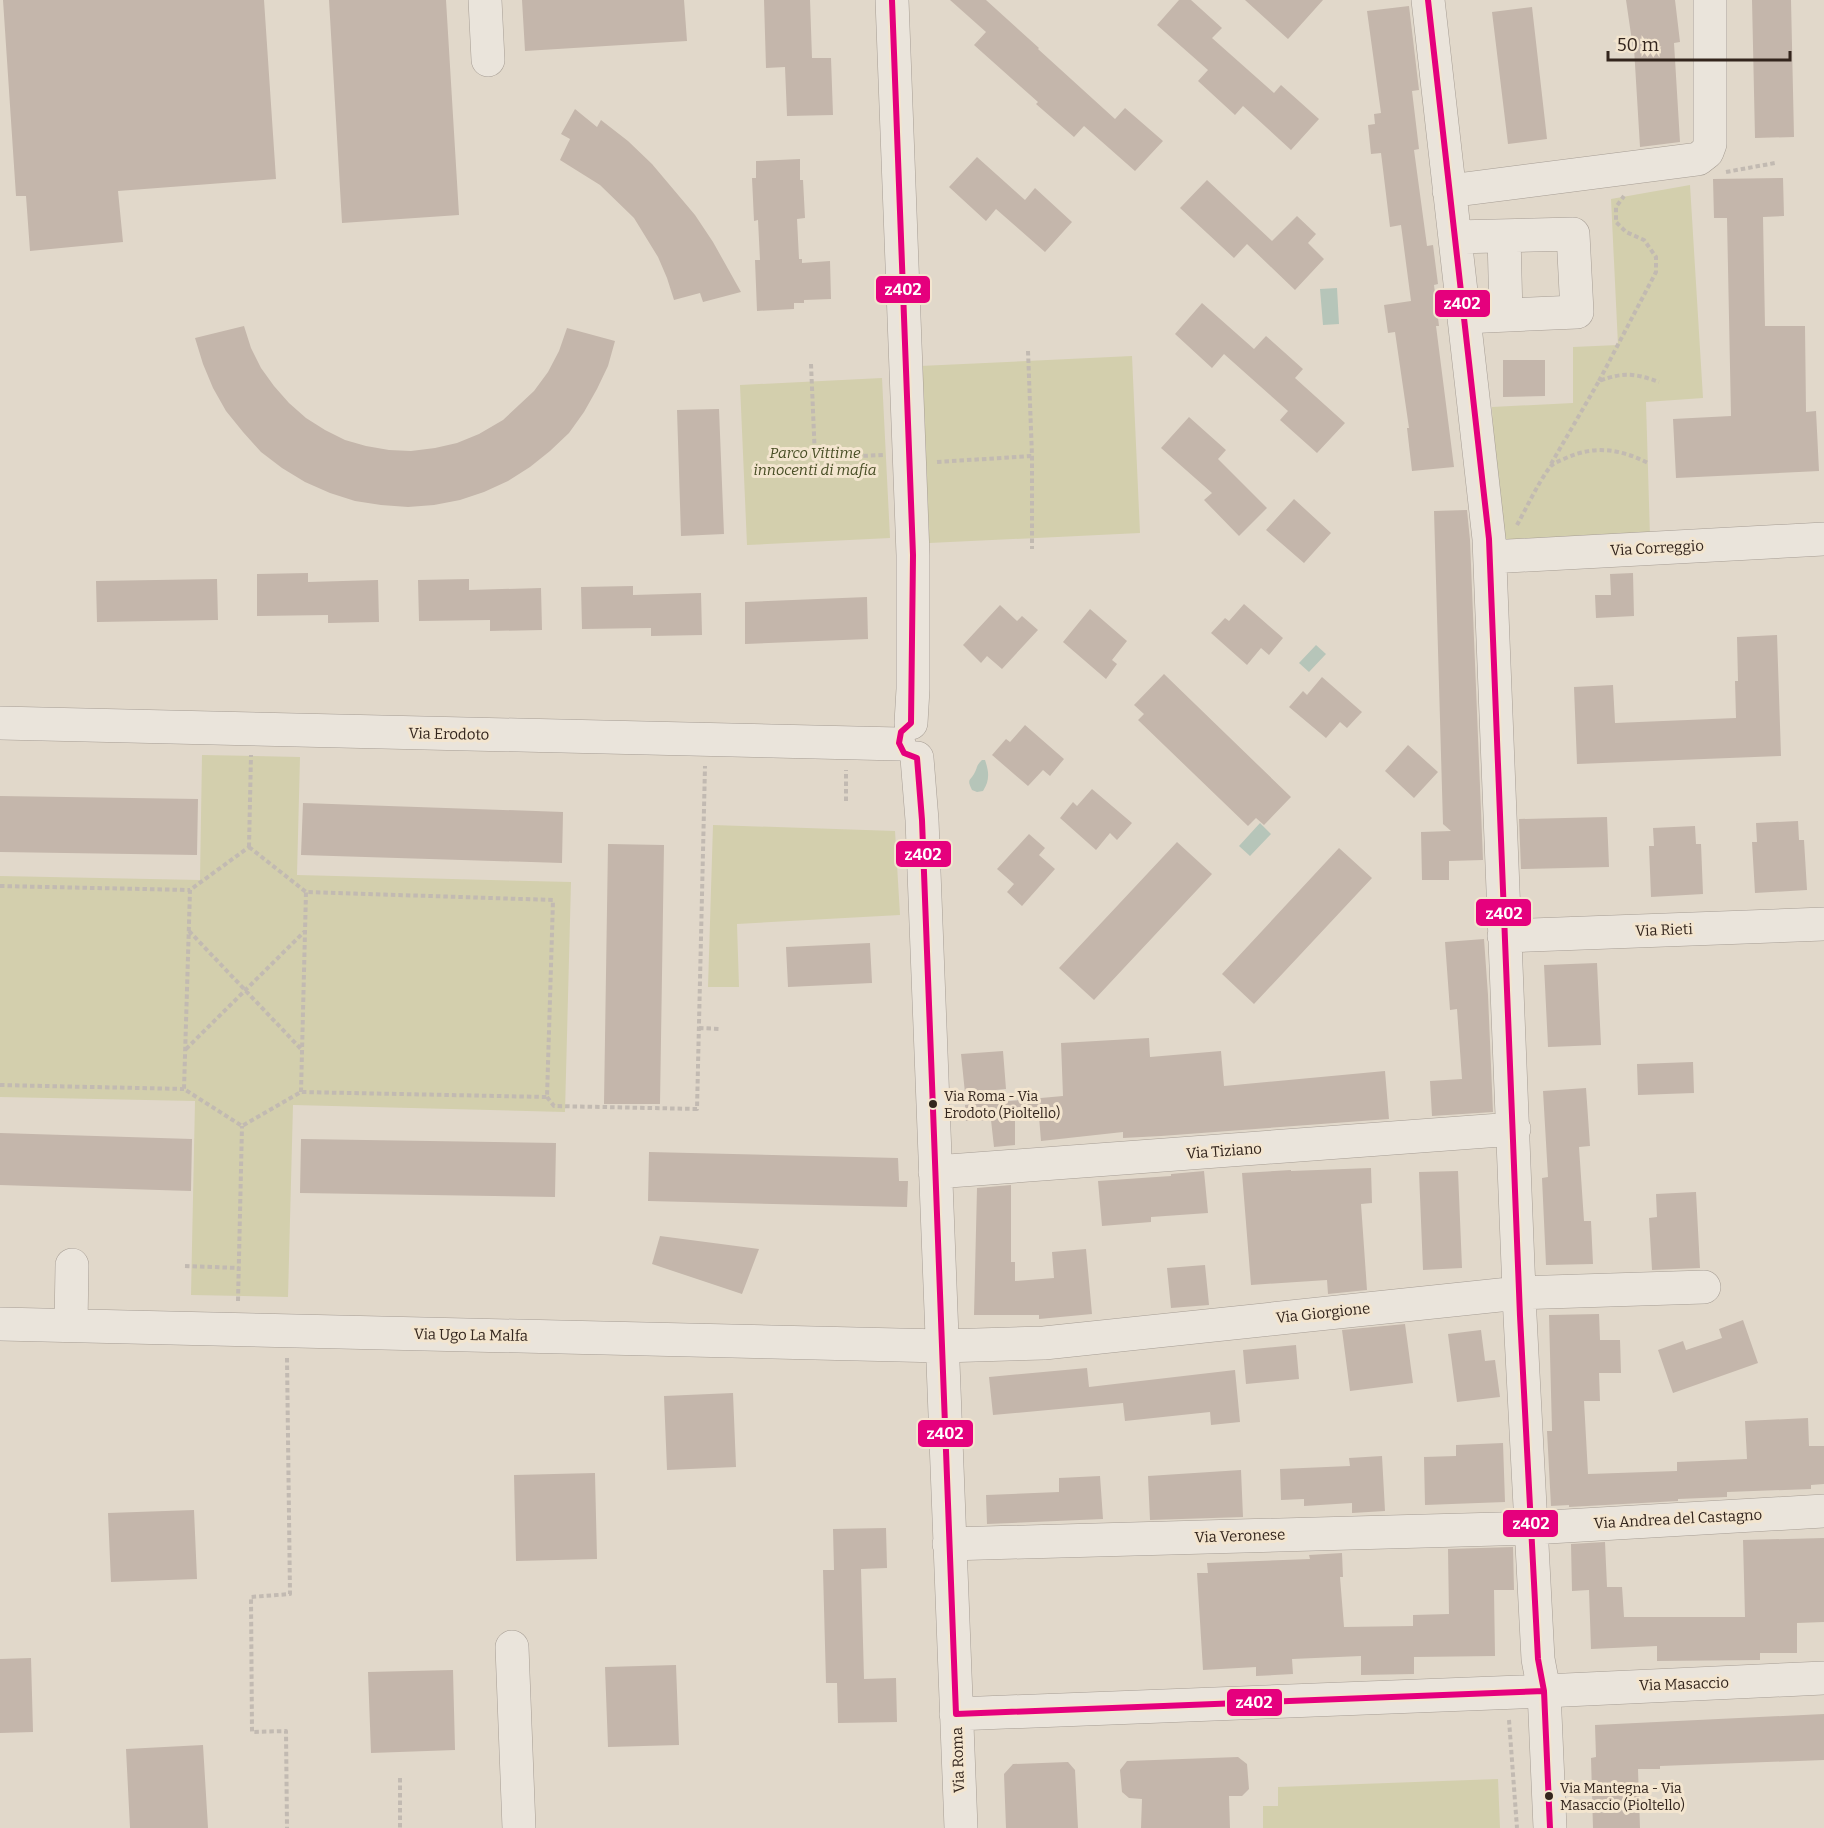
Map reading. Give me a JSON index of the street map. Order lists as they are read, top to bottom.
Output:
{
  "streets": {
    "street": [
      "Via Correggio",
      "Via Erodoto",
      "Via Rieti",
      "Via Tiziano",
      "Via Giorgione",
      "Via Ugo La Malfa",
      "Via Andrea del Castagno",
      "Via Veronese",
      "Via Masaccio",
      "Via Roma"
    ]
  },
  "crossings": [
    ["Via Erodoto", "Via Roma"],
    ["Via Tiziano", "Via Roma"],
    ["Via Giorgione", "Via Ugo La Malfa"],
    ["Via Giorgione", "Via Roma"],
    ["Via Ugo La Malfa", "Via Roma"],
    ["Via Andrea del Castagno", "Via Veronese"],
    ["Via Veronese", "Via Roma"],
    ["Via Masaccio", "Via Roma"]
  ],
  "parks": ["Parco Vittime innocenti di mafia"],
  "places": ["Via Roma - Via Erodoto (Pioltello)", "Via Mantegna - Via Masaccio (Pioltello)"],
  "lines": ["transit line z402"],
  "scale_bar": "50 m"
}
